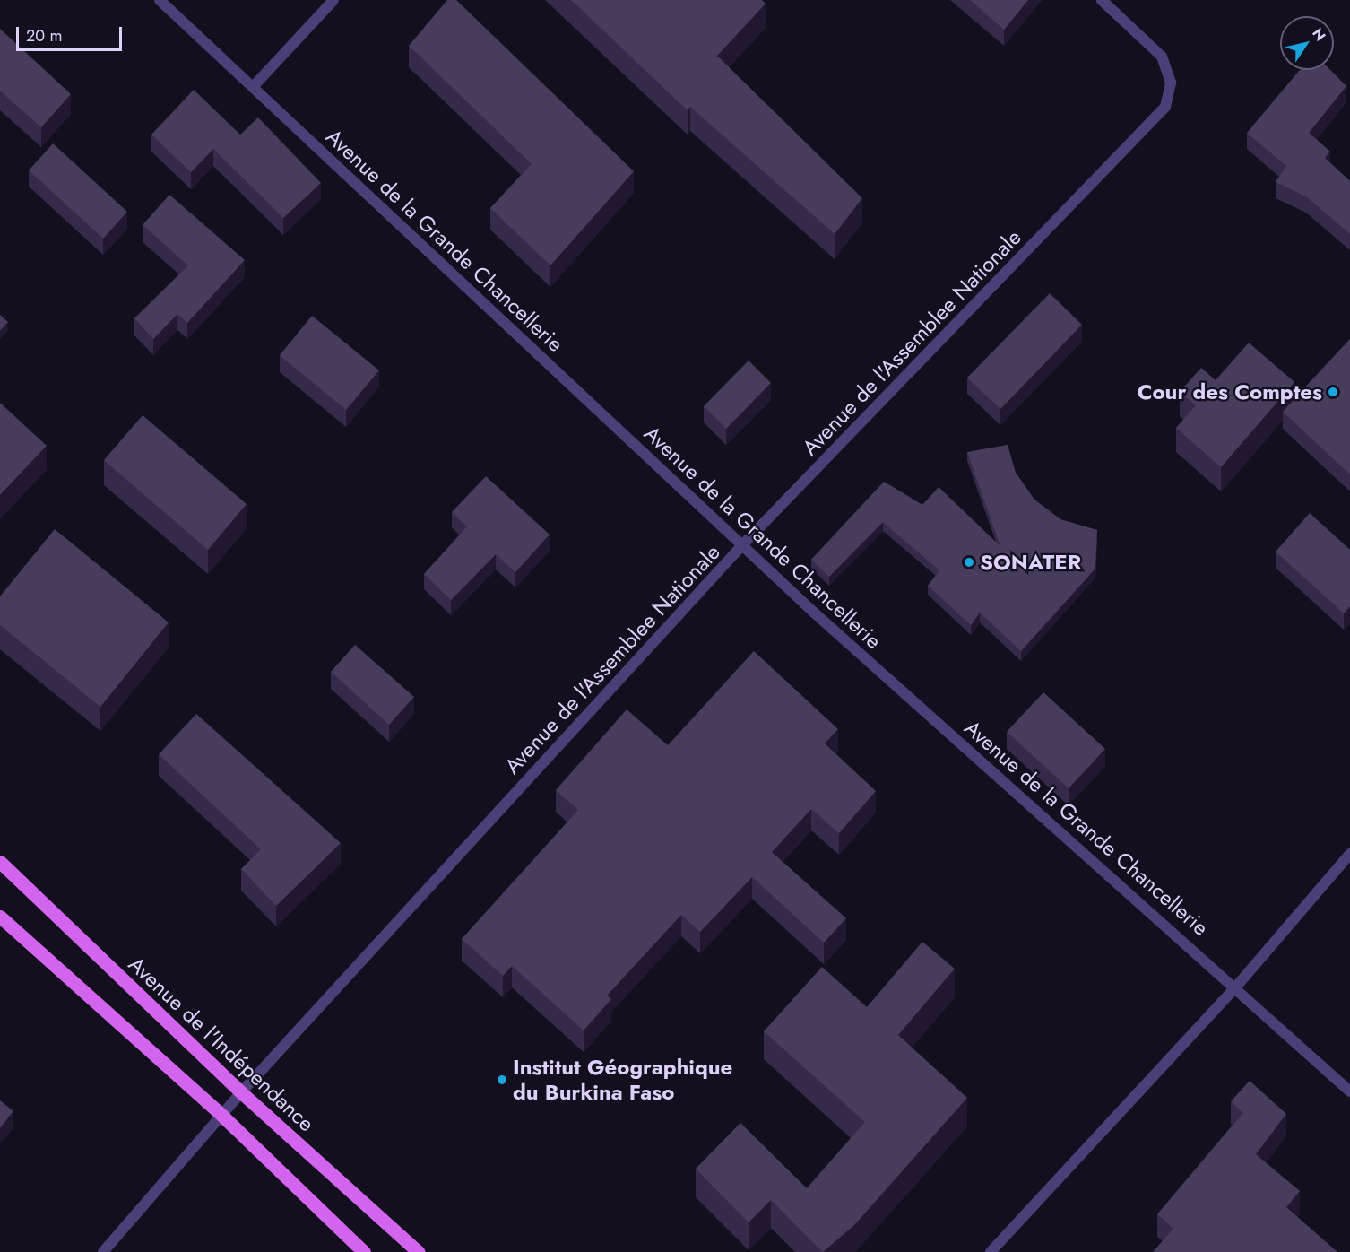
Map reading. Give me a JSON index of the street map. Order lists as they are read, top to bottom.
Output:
{
  "streets": {
    "main road": ["Avenue de l'Indépendance"],
    "street": ["Avenue de la Grande Chancellerie", "Avenue de l'Assemblee Nationale"]
  },
  "crossings": [
    ["Avenue de la Grande Chancellerie", "Avenue de l'Assemblee Nationale"],
    ["Avenue de l'Assemblee Nationale", "Avenue de l'Indépendance"]
  ],
  "places": ["Cour des Comptes", "SONATER", "Institut Géographique du Burkina Faso"],
  "scale_bar": "20 m",
  "north": "top right"
}
